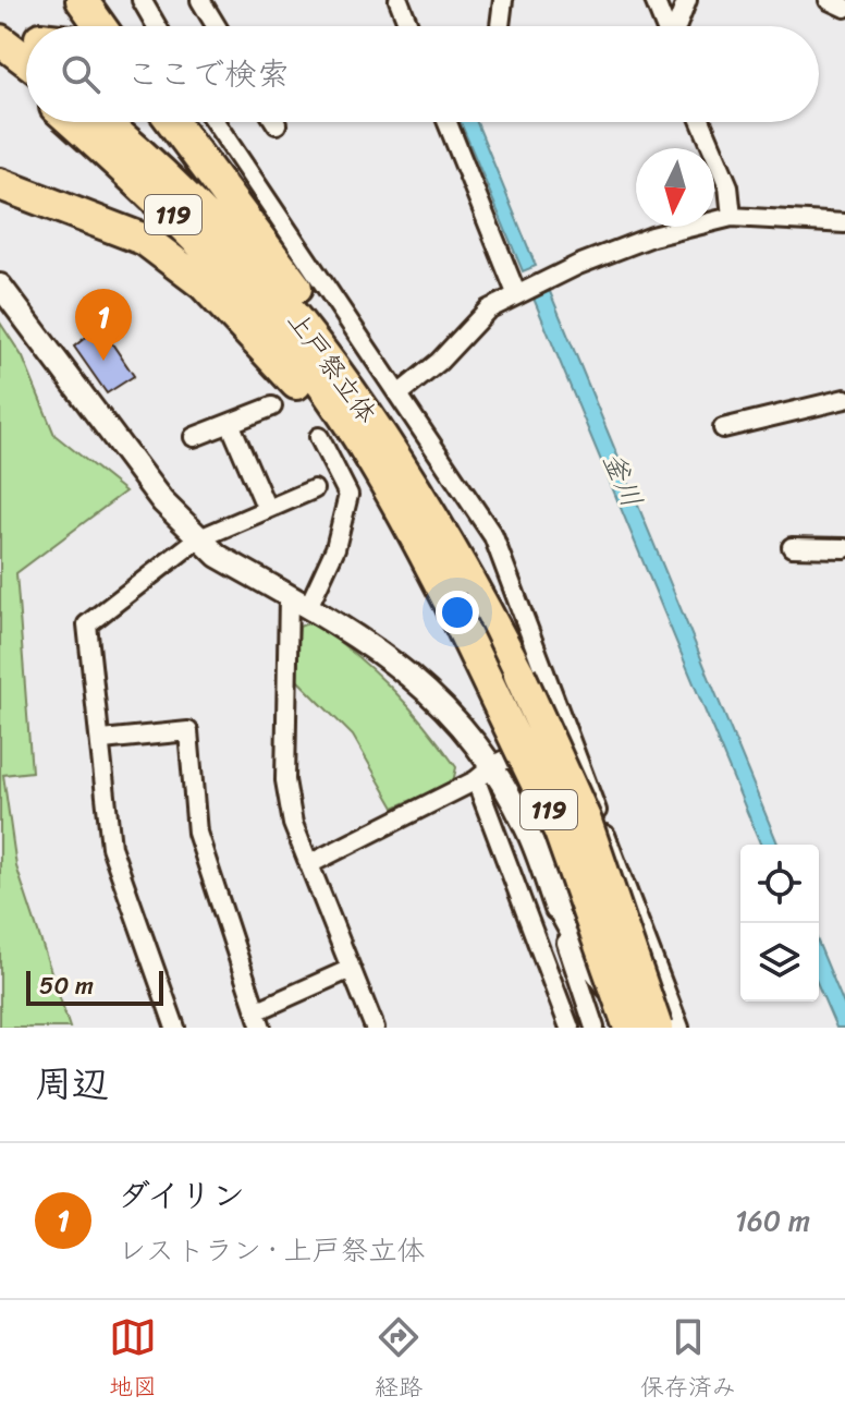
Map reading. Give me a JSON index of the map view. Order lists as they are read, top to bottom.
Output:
{
  "streets": {
    "highway": ["119", "上戸祭立体"]
  },
  "crossings": [
    ["119", "上戸祭立体"]
  ],
  "water": ["釜川"],
  "scale_bar": "50 m",
  "north": "bottom",
  "page": {
    "search": "ここで検索",
    "pins": "1",
    "scale": "50 m",
    "heading": "周辺",
    "list": [
      {
        "mark": "1",
        "name": "ダイリン",
        "note": "レストラン · 上戸祭立体",
        "value": "160 m"
      }
    ],
    "nav": ["地図", "経路", "保存済み"]
  }
}
